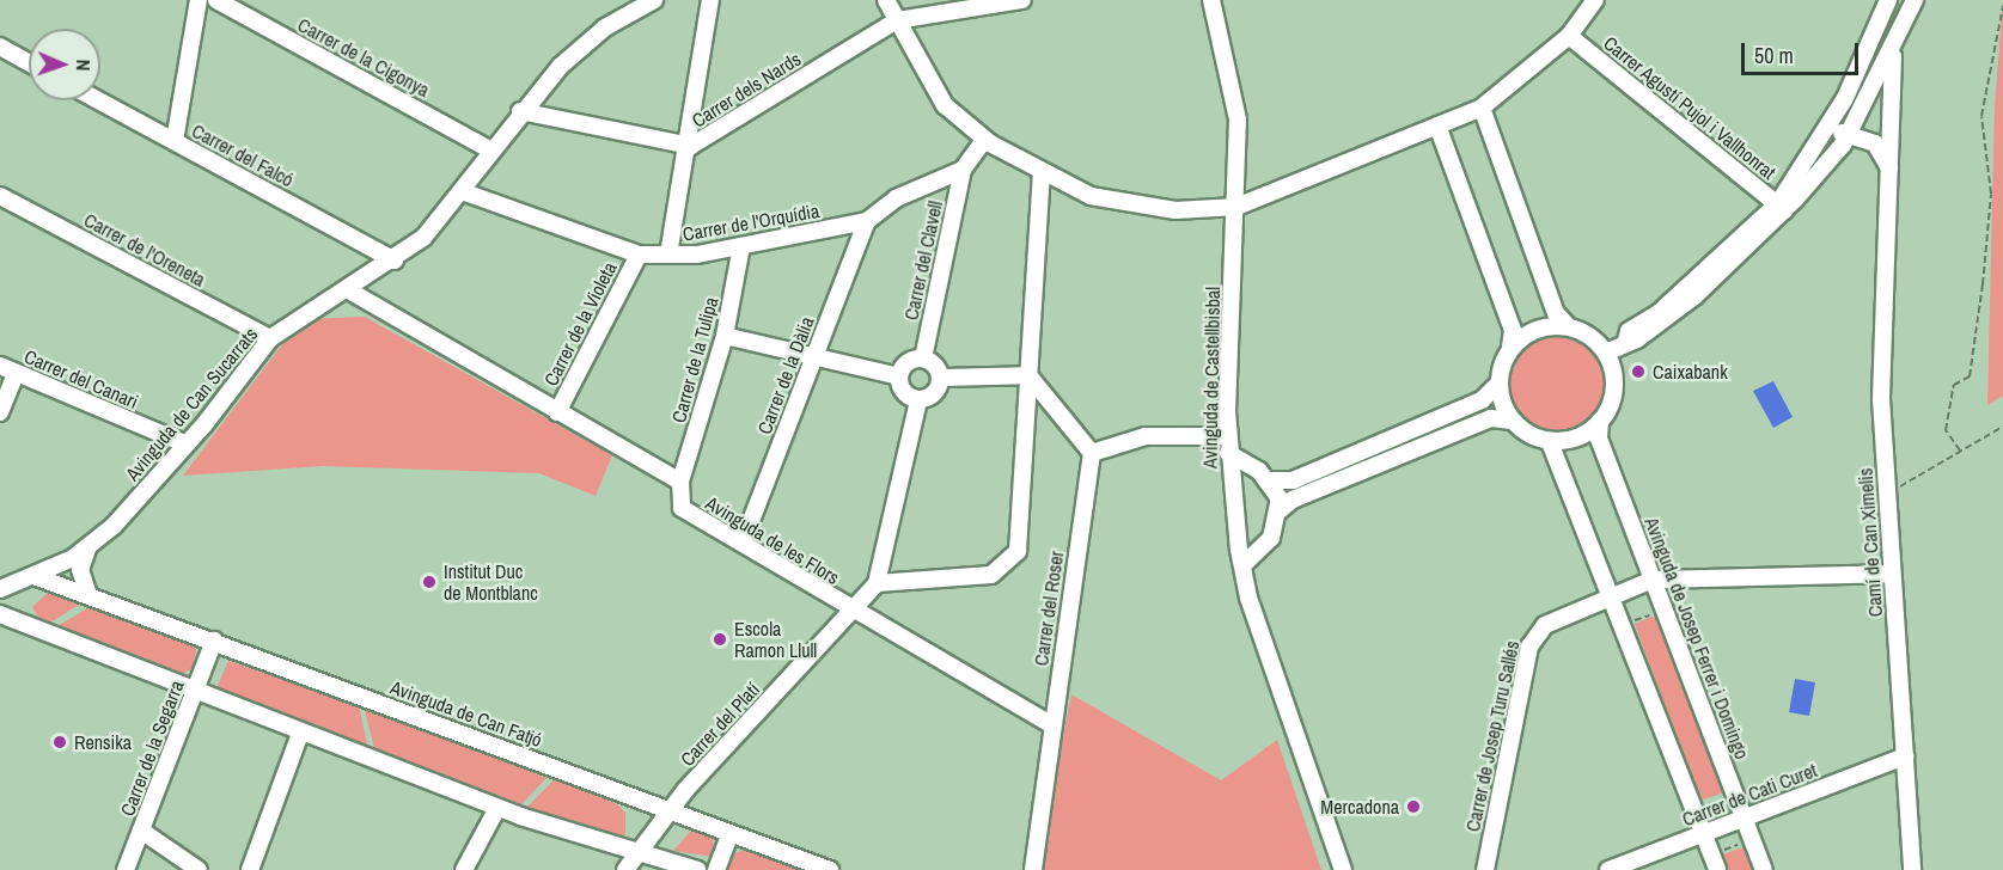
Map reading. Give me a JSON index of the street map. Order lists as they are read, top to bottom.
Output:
{
  "streets": {
    "street": [
      "Carrer de la Cigonya",
      "Carrer dels Nards",
      "Carrer Agustí Pujol i Vallhonrat",
      "Carrer del Falcó",
      "Carrer de l'Orquídia",
      "Carrer de l'Oreneta",
      "Carrer del Clavell",
      "Carrer de la Violeta",
      "Carrer de la Tulipa",
      "Carrer de la Dàlia",
      "Avinguda de Castellbisbal",
      "Carrer del Canari",
      "Avinguda de Can Sucarrats",
      "Avinguda de les Flors",
      "Camí de Can Ximelis",
      "Carrer del Roser",
      "Avinguda de Josep Ferrer i Domingo",
      "Avinguda de Can Fatjó",
      "Carrer del Platí",
      "Carrer de Josep Turu Sallés",
      "Carrer de la Segarra",
      "Carrer de Cati Curet"
    ]
  },
  "crossings": [
    ["Carrer de la Cigonya", "Avinguda de Can Sucarrats"],
    ["Carrer dels Nards", "Avinguda de Can Sucarrats"],
    ["Carrer del Falcó", "Avinguda de Can Sucarrats"],
    ["Carrer de l'Orquídia", "Carrer del Clavell"],
    ["Carrer de l'Orquídia", "Carrer de la Violeta"],
    ["Carrer de l'Orquídia", "Carrer de la Tulipa"],
    ["Carrer de l'Orquídia", "Carrer de la Dàlia"],
    ["Carrer de l'Orquídia", "Avinguda de Can Sucarrats"],
    ["Carrer de l'Oreneta", "Avinguda de Can Sucarrats"],
    ["Carrer de la Tulipa", "Avinguda de les Flors"],
    ["Carrer de la Dàlia", "Avinguda de les Flors"],
    ["Carrer del Canari", "Avinguda de Can Sucarrats"],
    ["Avinguda de Can Sucarrats", "Avinguda de Can Fatjó"],
    ["Avinguda de les Flors", "Carrer del Roser"],
    ["Avinguda de les Flors", "Carrer del Platí"],
    ["Camí de Can Ximelis", "Carrer de Josep Turu Sallés"],
    ["Camí de Can Ximelis", "Carrer de Cati Curet"],
    ["Carrer del Roser", "Carrer del Platí"],
    ["Avinguda de Josep Ferrer i Domingo", "Carrer de Josep Turu Sallés"],
    ["Avinguda de Josep Ferrer i Domingo", "Carrer de Cati Curet"],
    ["Avinguda de Can Fatjó", "Carrer del Platí"],
    ["Avinguda de Can Fatjó", "Carrer de la Segarra"]
  ],
  "places": [
    "Caixabank",
    "Institut Duc de Montblanc",
    "Escola Ramon Llull",
    "Rensika",
    "Mercadona"
  ],
  "scale_bar": "50 m",
  "north": "right"
}
